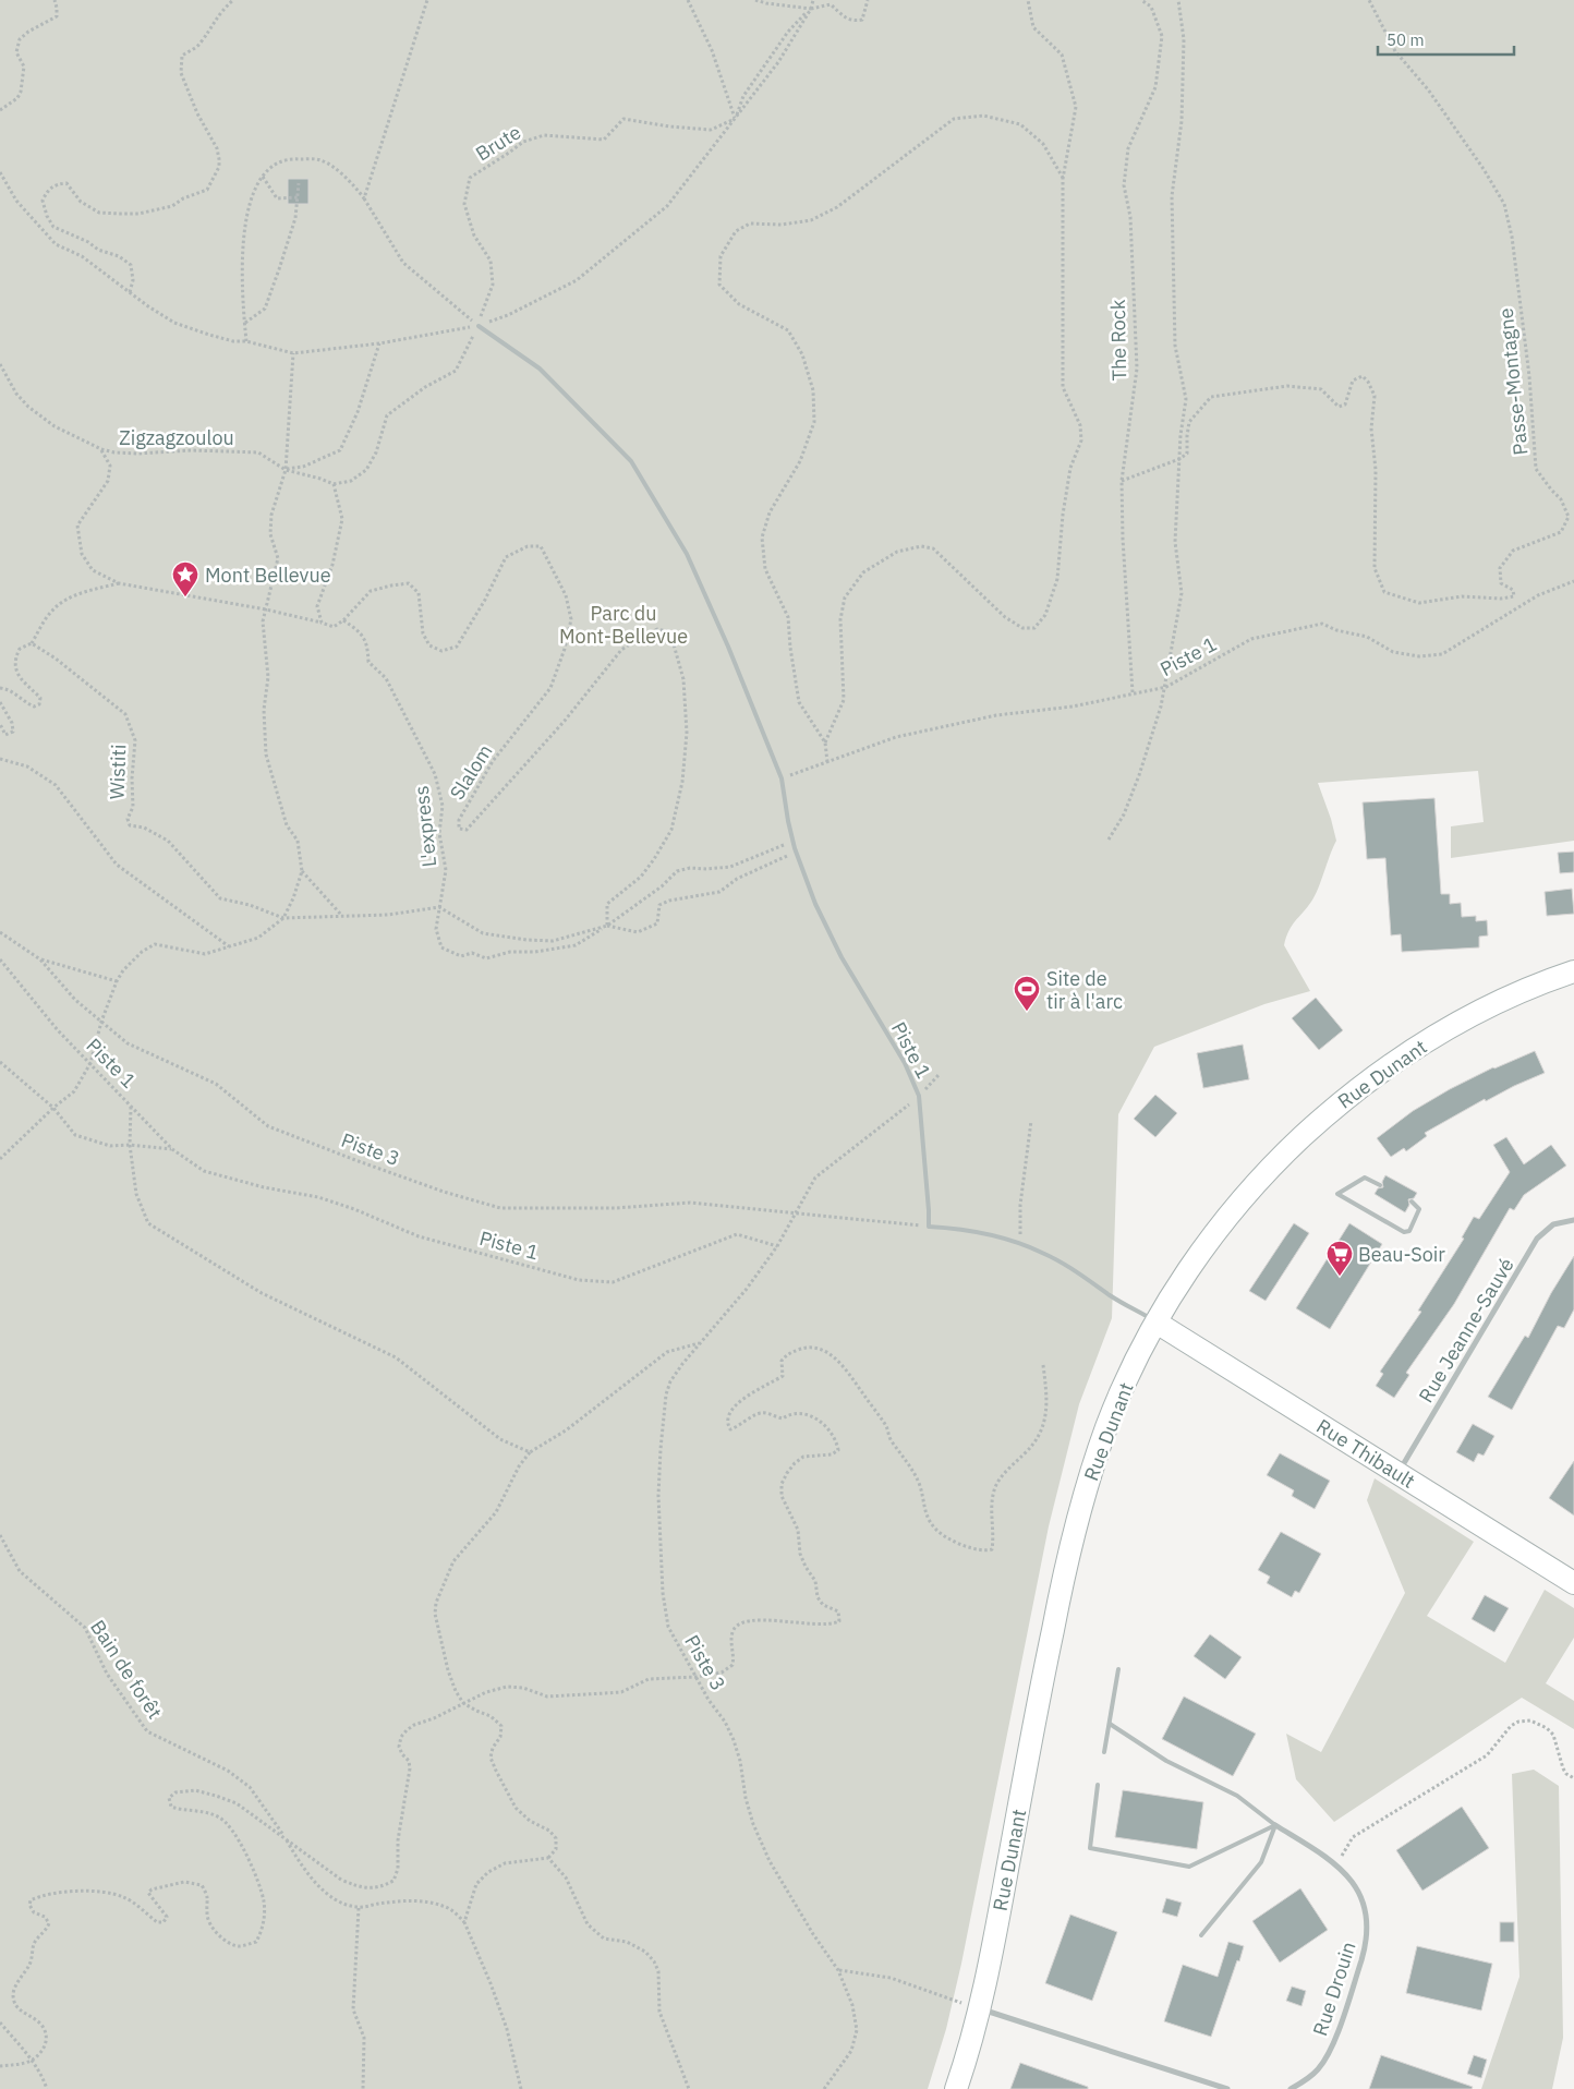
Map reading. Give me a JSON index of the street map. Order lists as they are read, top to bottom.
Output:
{
  "streets": {
    "street": [
      "Rue Dunant",
      "Rue Jeanne-Sauvé",
      "Rue Thibault",
      "Rue Drouin"
    ],
    "lane": ["Piste 1"],
    "path": [
      "Brute",
      "The Rock",
      "Passe-Montagne",
      "Zigzagzoulou",
      "Wistiti",
      "Slalom",
      "L'express",
      "Piste 3",
      "Bain de forêt"
    ]
  },
  "crossings": [
    ["The Rock", "Piste 1"],
    ["Passe-Montagne", "Piste 1"],
    ["Piste 1", "L'express"],
    ["Piste 1", "Piste 3"],
    ["Slalom", "L'express"],
    ["Rue Dunant", "Rue Thibault"],
    ["Rue Jeanne-Sauvé", "Rue Thibault"]
  ],
  "parks": ["Parc du Mont-Bellevue"],
  "places": {
    "place": ["Mont Bellevue"],
    "sports": ["Site de tir à l'arc"],
    "supermarket": ["Beau-Soir"]
  },
  "scale_bar": "50 m"
}
